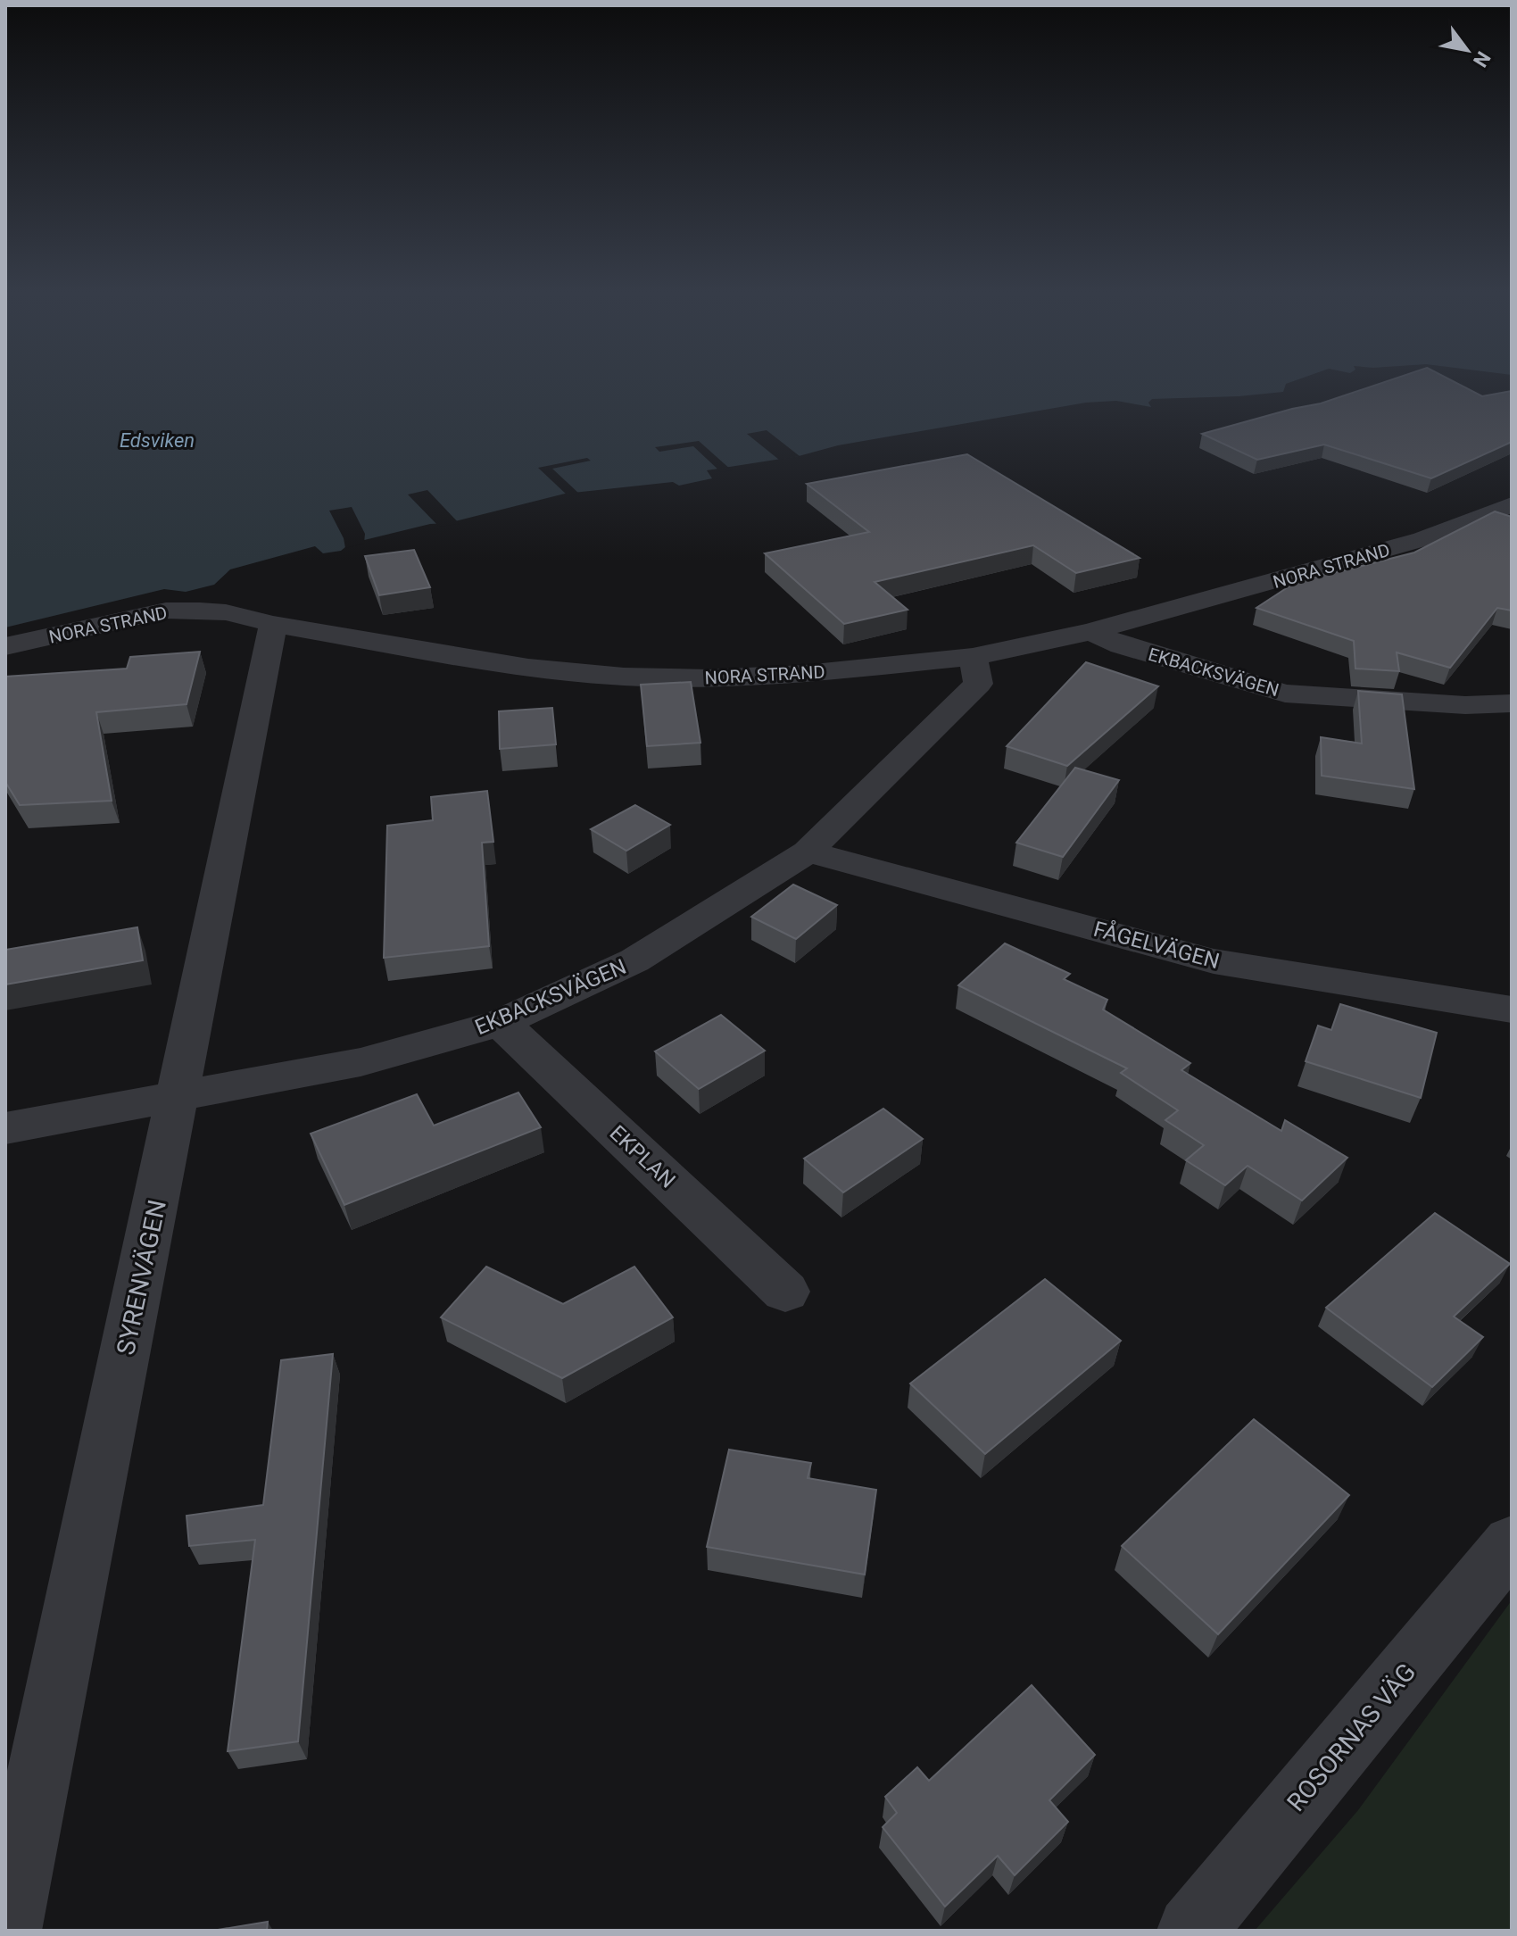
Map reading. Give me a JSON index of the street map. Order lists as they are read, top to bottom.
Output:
{
  "streets": {
    "street": [
      "NORA STRAND",
      "EKBACKSVÄGEN",
      "FÅGELVÄGEN",
      "EKPLAN",
      "SYRENVÄGEN",
      "ROSORNAS VÄG"
    ]
  },
  "crossings": [
    ["NORA STRAND", "EKBACKSVÄGEN"],
    ["NORA STRAND", "SYRENVÄGEN"],
    ["EKBACKSVÄGEN", "FÅGELVÄGEN"],
    ["EKBACKSVÄGEN", "EKPLAN"],
    ["EKBACKSVÄGEN", "SYRENVÄGEN"]
  ],
  "water": ["Edsviken"],
  "north": "bottom right"
}
